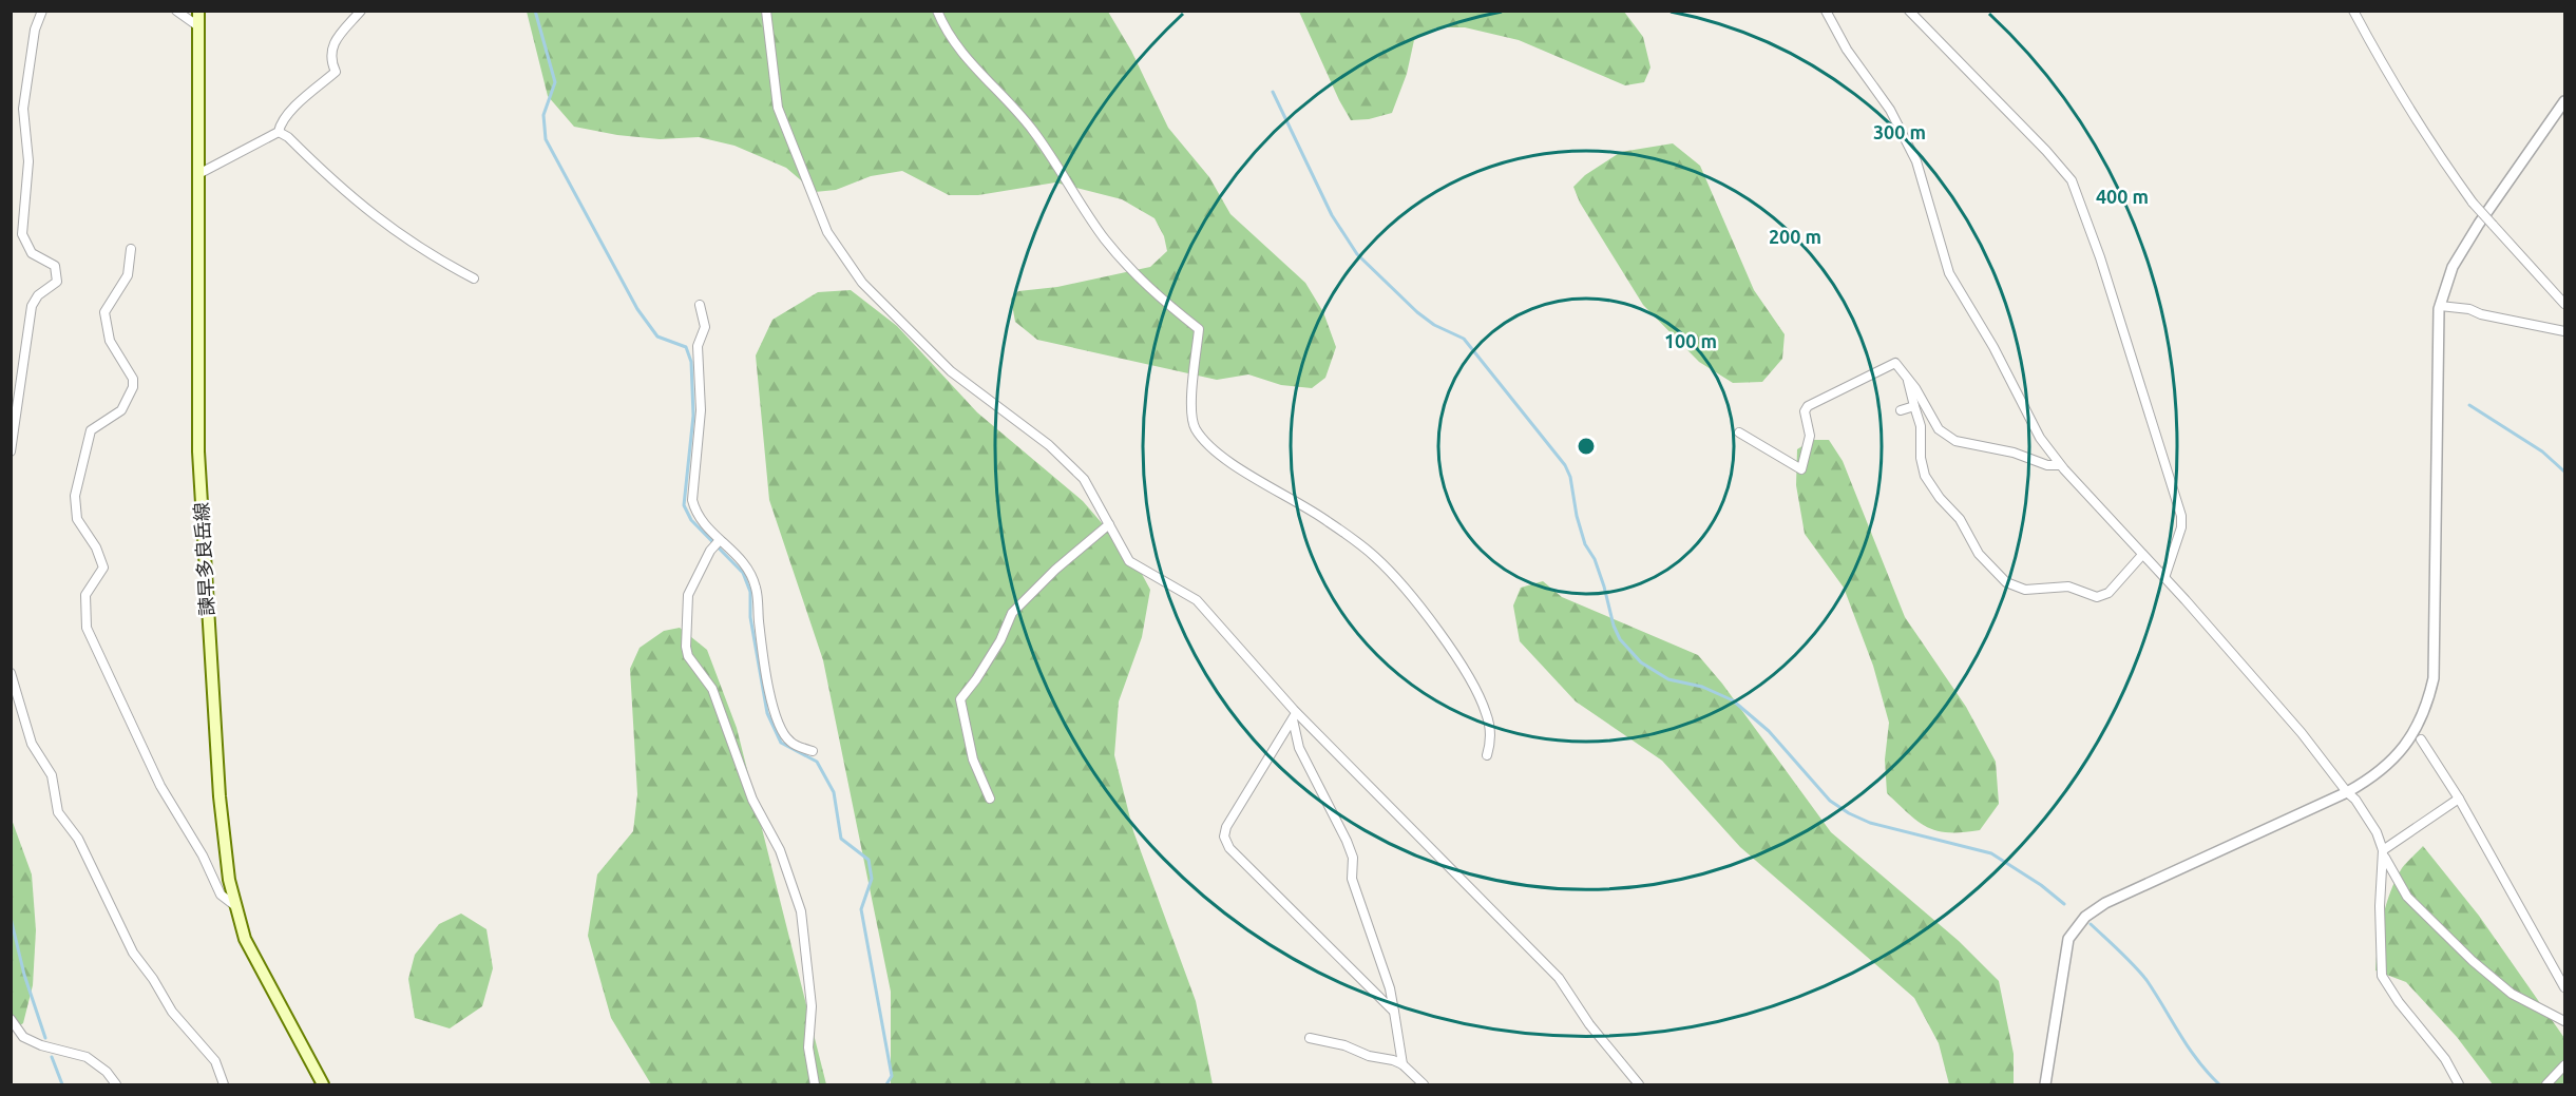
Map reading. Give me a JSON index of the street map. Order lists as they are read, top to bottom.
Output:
{
  "streets": {
    "main road": ["諫早多良岳線"]
  },
  "rings": [
    "300 m",
    "400 m",
    "200 m",
    "100 m"
  ]
}
